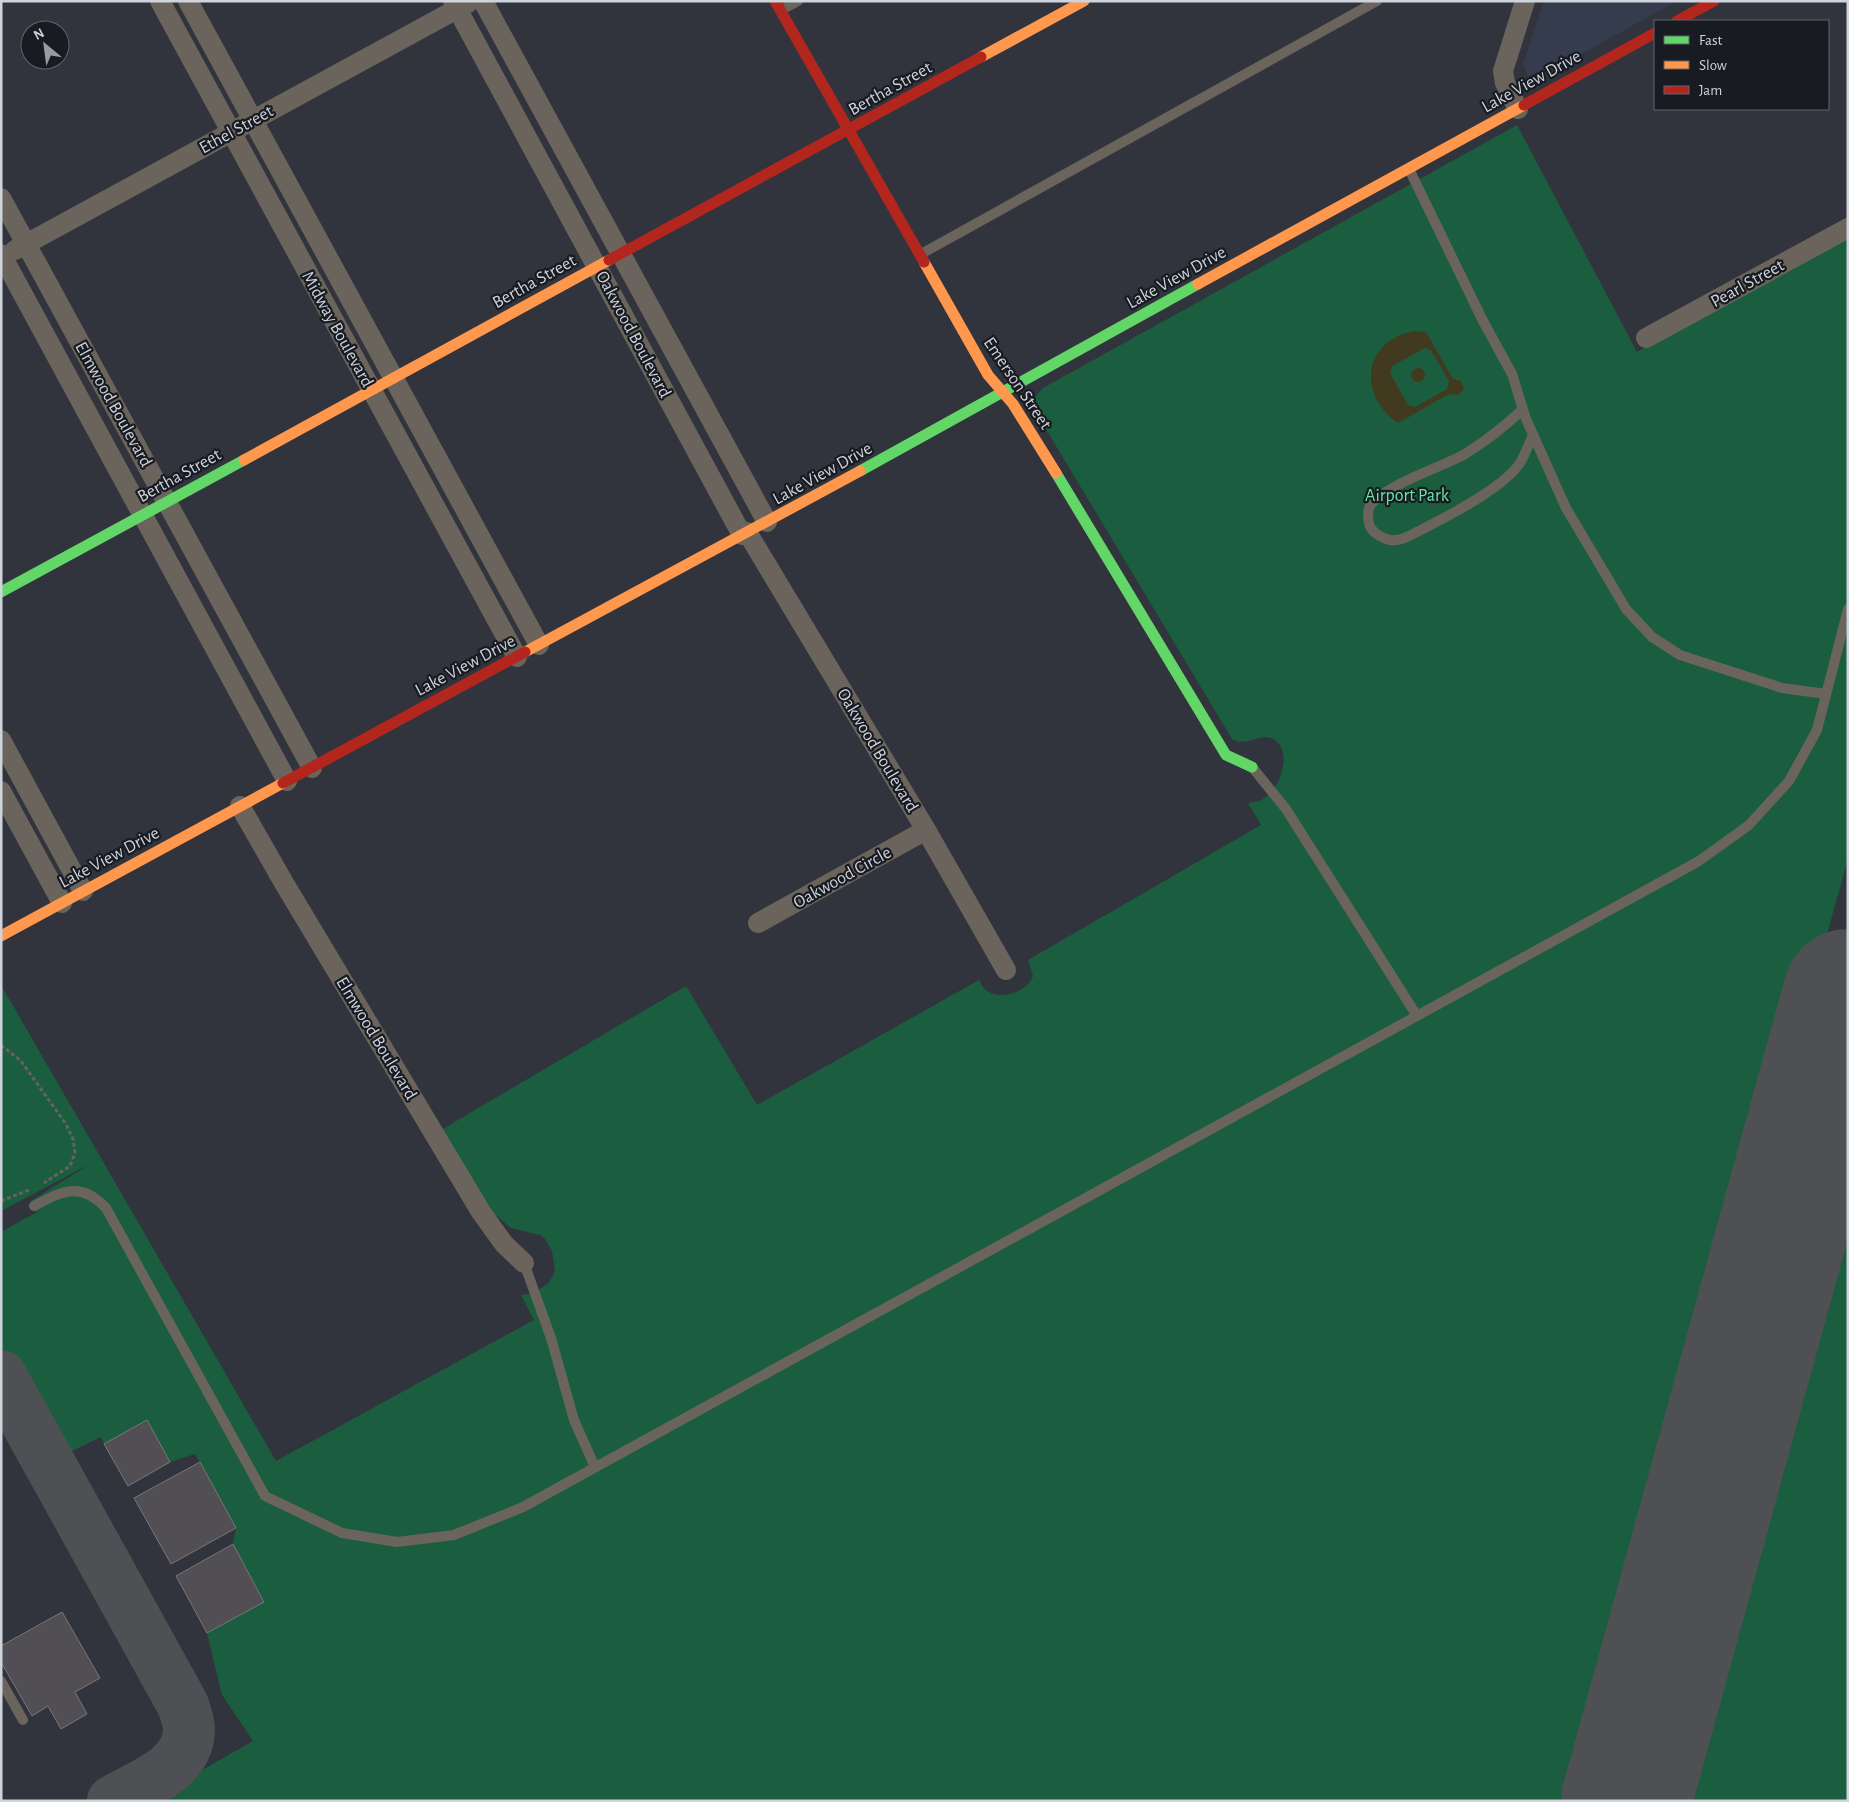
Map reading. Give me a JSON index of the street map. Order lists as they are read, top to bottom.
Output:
{
  "streets": {
    "street": [
      "Lake View Drive",
      "Bertha Street",
      "Ethel Street",
      "Pearl Street",
      "Midway Boulevard",
      "Oakwood Boulevard",
      "Emerson Street",
      "Elmwood Boulevard",
      "Oakwood Circle"
    ]
  },
  "crossings": [
    ["Lake View Drive", "Midway Boulevard"],
    ["Lake View Drive", "Oakwood Boulevard"],
    ["Lake View Drive", "Emerson Street"],
    ["Lake View Drive", "Elmwood Boulevard"],
    ["Bertha Street", "Midway Boulevard"],
    ["Bertha Street", "Oakwood Boulevard"],
    ["Bertha Street", "Emerson Street"],
    ["Bertha Street", "Elmwood Boulevard"],
    ["Ethel Street", "Midway Boulevard"],
    ["Ethel Street", "Oakwood Boulevard"],
    ["Ethel Street", "Elmwood Boulevard"],
    ["Oakwood Boulevard", "Oakwood Circle"]
  ],
  "parks": ["Airport Park"],
  "legend": ["Fast", "Slow", "Jam"],
  "north": "top left"
}
